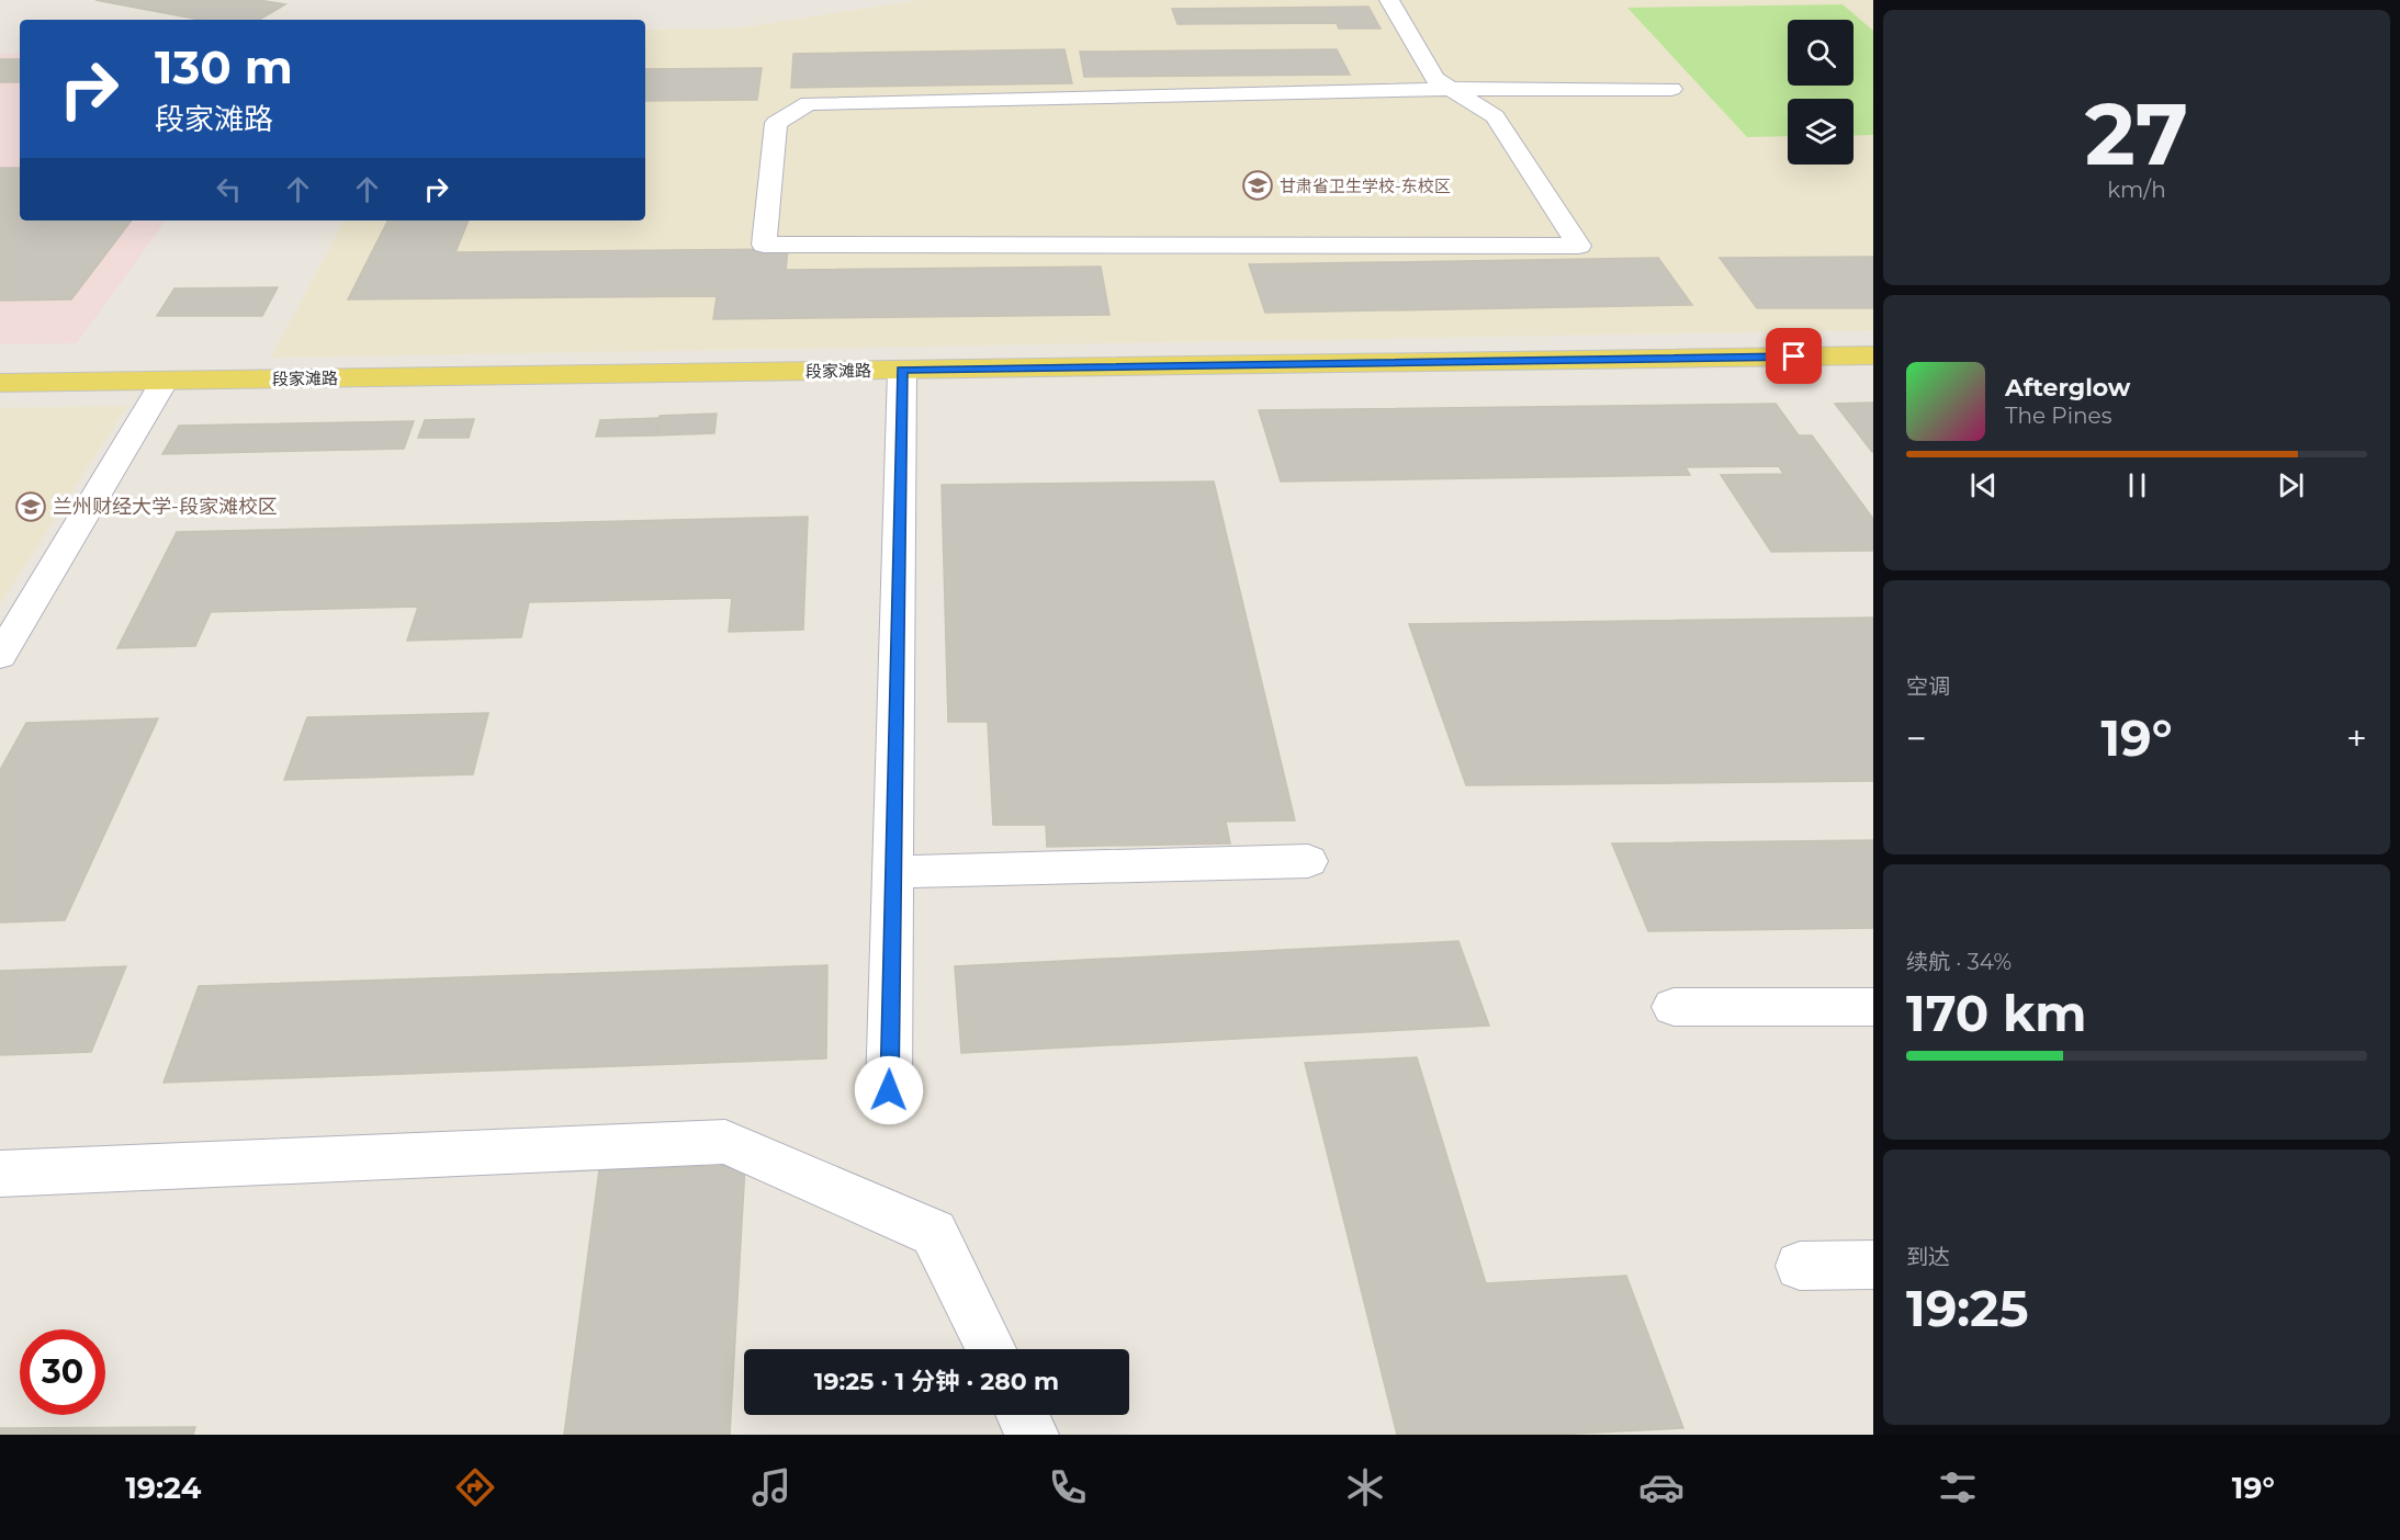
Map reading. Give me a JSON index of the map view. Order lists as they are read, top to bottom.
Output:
{
  "streets": {
    "main road": ["段家滩路"]
  },
  "places": {
    "school or university": ["甘肃省卫生学校-东校区", "兰州财经大学-段家滩校区"]
  },
  "page": {
    "tile": [
      ["27", "km/h"],
      "空调",
      ["续航 · 34%", "170 km"],
      ["到达", "19:25"]
    ],
    "turn": ["130 m", "段家滩路"],
    "song": ["Afterglow", "The Pines"],
    "heat": ["−", "19°", "+"],
    "limit": "30",
    "trip": "19:25 · 1 分钟 · 280 m",
    "tabs": ["19:24", "19°"]
  }
}
